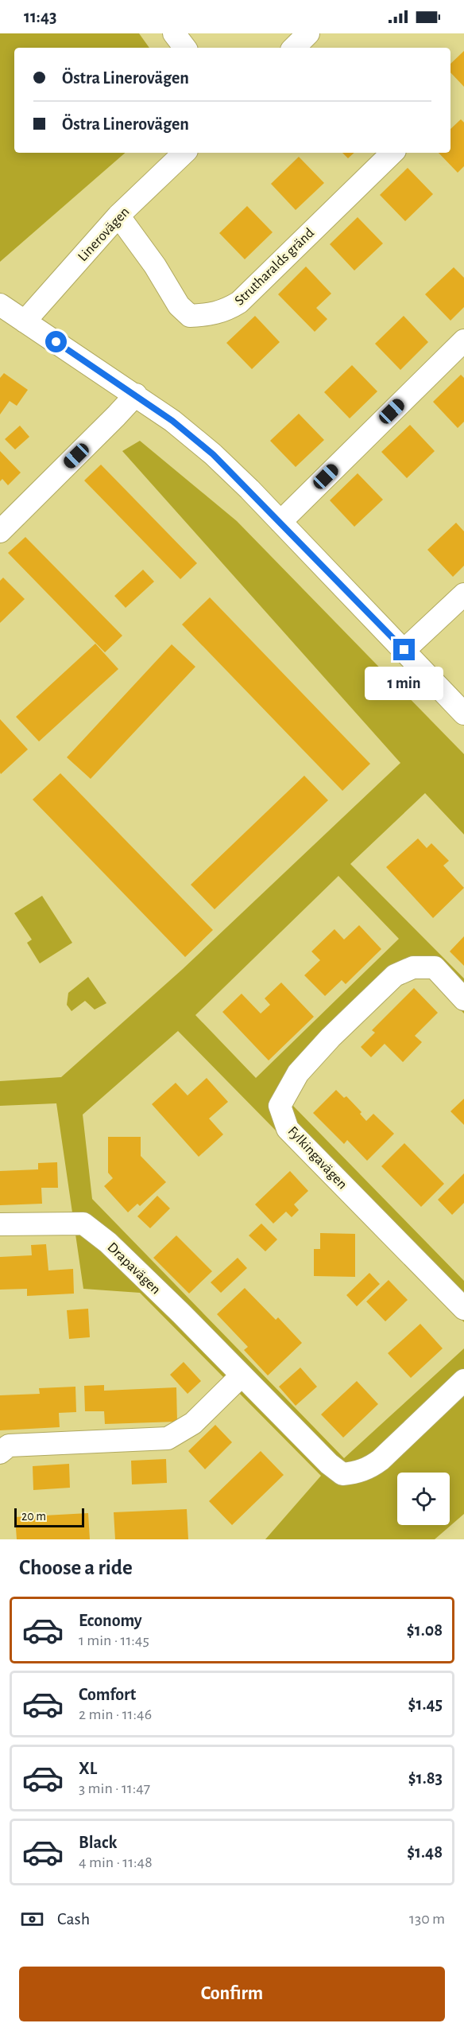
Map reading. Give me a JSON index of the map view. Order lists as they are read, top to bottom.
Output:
{
  "streets": {
    "street": [
      "Linerovägen",
      "Strutharalds gränd",
      "Fylkingavägen",
      "Drapavägen"
    ]
  },
  "crossings": [
    ["Linerovägen", "Strutharalds gränd"]
  ],
  "scale_bar": "20 m",
  "page": {
    "status": "11:43",
    "banner": ["Östra Linerovägen", "Östra Linerovägen"],
    "bubble": "1 min",
    "scale": "20 m",
    "heading": "Choose a ride",
    "list": [
      {
        "name": "Economy",
        "note": "1 min · 11:45",
        "value": "$1.08"
      },
      {
        "name": "Comfort",
        "note": "2 min · 11:46",
        "value": "$1.45"
      },
      {
        "name": "XL",
        "note": "3 min · 11:47",
        "value": "$1.83"
      },
      {
        "name": "Black",
        "note": "4 min · 11:48",
        "value": "$1.48"
      }
    ],
    "pay": ["Cash", "130 m"],
    "buttons": "Confirm"
  }
}
